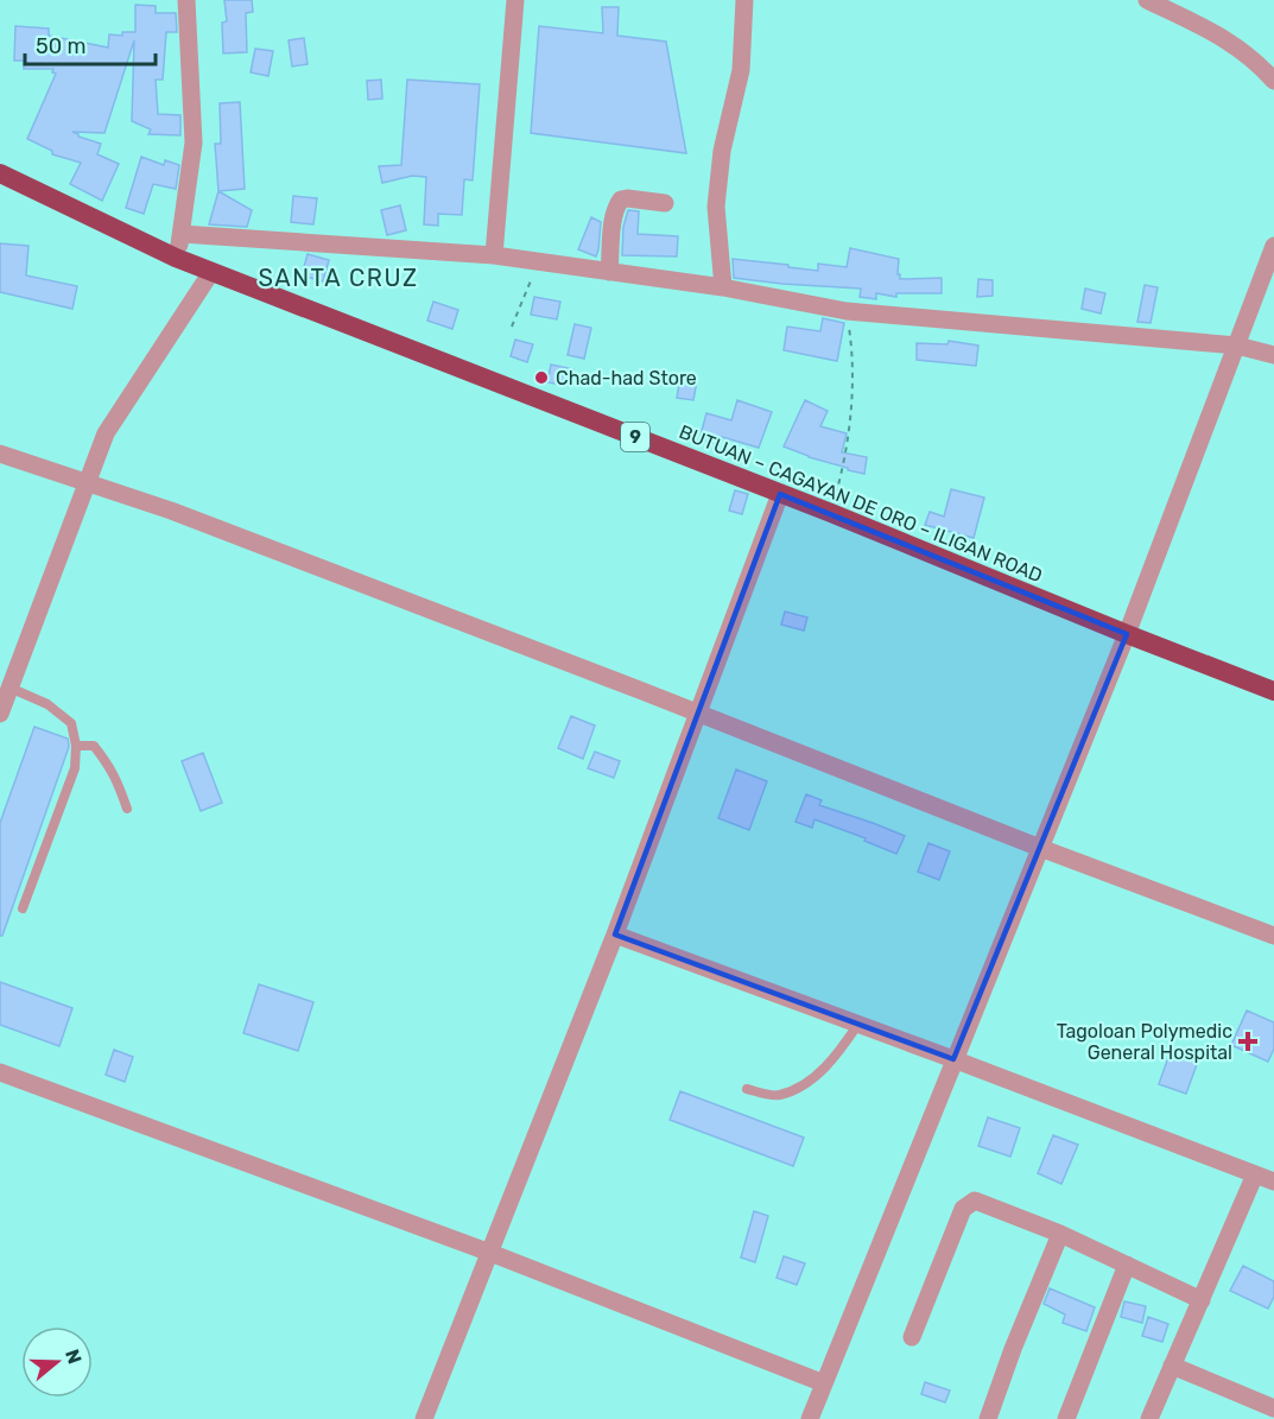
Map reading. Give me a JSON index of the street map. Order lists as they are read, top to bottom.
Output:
{
  "streets": {
    "highway": ["9", "BUTUAN – CAGAYAN DE ORO – ILIGAN ROAD"]
  },
  "districts": ["SANTA CRUZ"],
  "places": {
    "other": ["Chad-had Store"],
    "health": ["Tagoloan Polymedic General Hospital"]
  },
  "scale_bar": "50 m",
  "north": "right"
}
